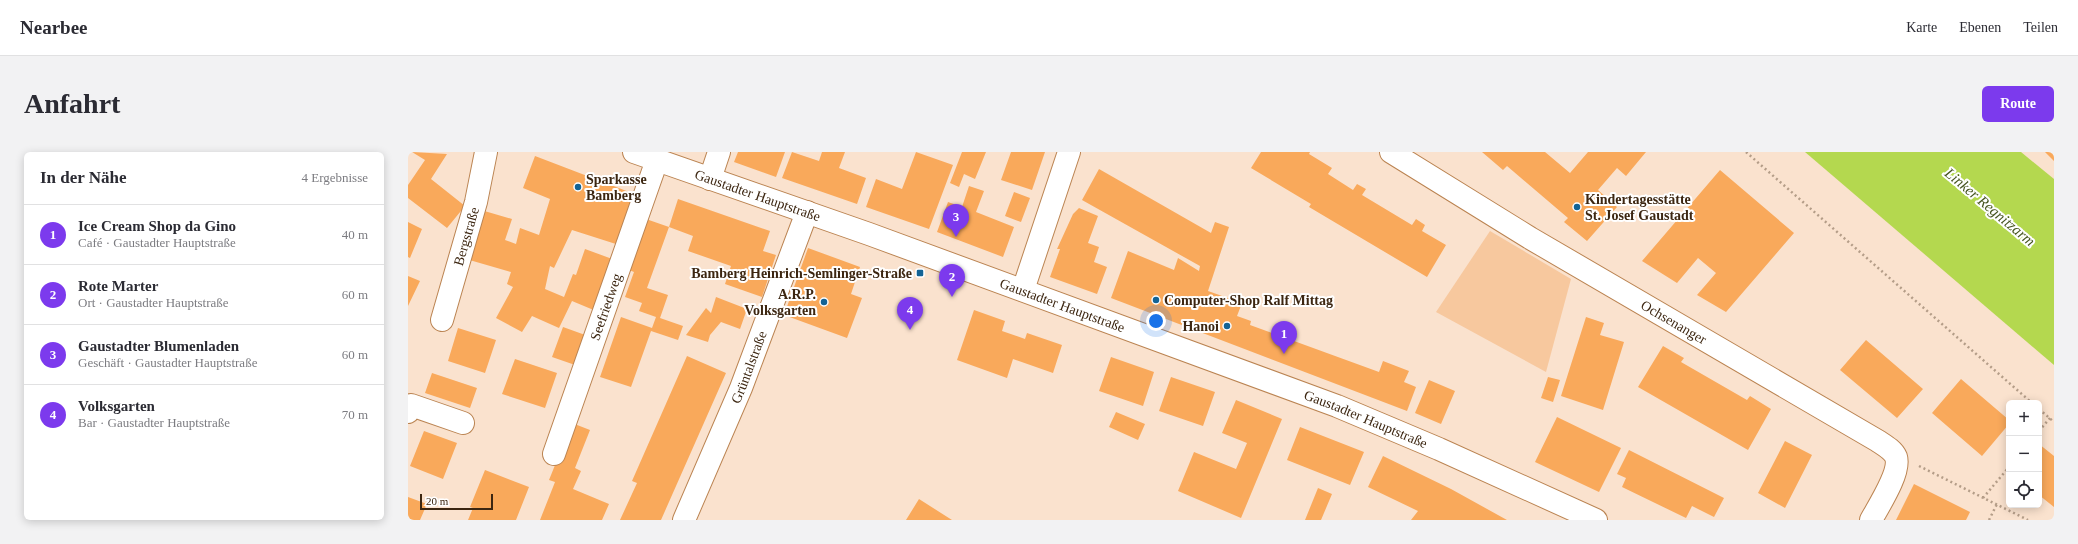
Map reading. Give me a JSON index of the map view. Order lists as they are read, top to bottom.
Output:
{
  "streets": {
    "street": [
      "Gaustadter Hauptstraße",
      "Bergstraße",
      "Seefriedweg",
      "Ochsenanger",
      "Grüntalstraße"
    ]
  },
  "crossings": [
    ["Gaustadter Hauptstraße", "Seefriedweg"],
    ["Gaustadter Hauptstraße", "Grüntalstraße"]
  ],
  "water": ["Linker Regnitzarm"],
  "places": {
    "other": [
      "Sparkasse Bamberg",
      "Kindertagesstätte St. Josef Gaustadt",
      "Computer-Shop Ralf Mittag",
      "A.R.P. Volksgarten",
      "Hanoi"
    ],
    "transit": ["Bamberg Heinrich-Semlinger-Straße"]
  },
  "scale_bar": "20 m",
  "page": {
    "header": "Nearbee",
    "nav": ["Karte", "Ebenen", "Teilen"],
    "buttons": "Route",
    "title": "Anfahrt",
    "heading": ["In der Nähe", "4 Ergebnisse"],
    "list": [
      {
        "mark": "1",
        "name": "Ice Cream Shop da Gino",
        "note": "Café · Gaustadter Hauptstraße",
        "value": "40 m"
      },
      {
        "mark": "2",
        "name": "Rote Marter",
        "note": "Ort · Gaustadter Hauptstraße",
        "value": "60 m"
      },
      {
        "mark": "3",
        "name": "Gaustadter Blumenladen",
        "note": "Geschäft · Gaustadter Hauptstraße",
        "value": "60 m"
      },
      {
        "mark": "4",
        "name": "Volksgarten",
        "note": "Bar · Gaustadter Hauptstraße",
        "value": "70 m"
      }
    ],
    "pins": [
      "3",
      "2",
      "4",
      "1"
    ],
    "map_buttons": ["+", "−"],
    "scale": "20 m"
  }
}
